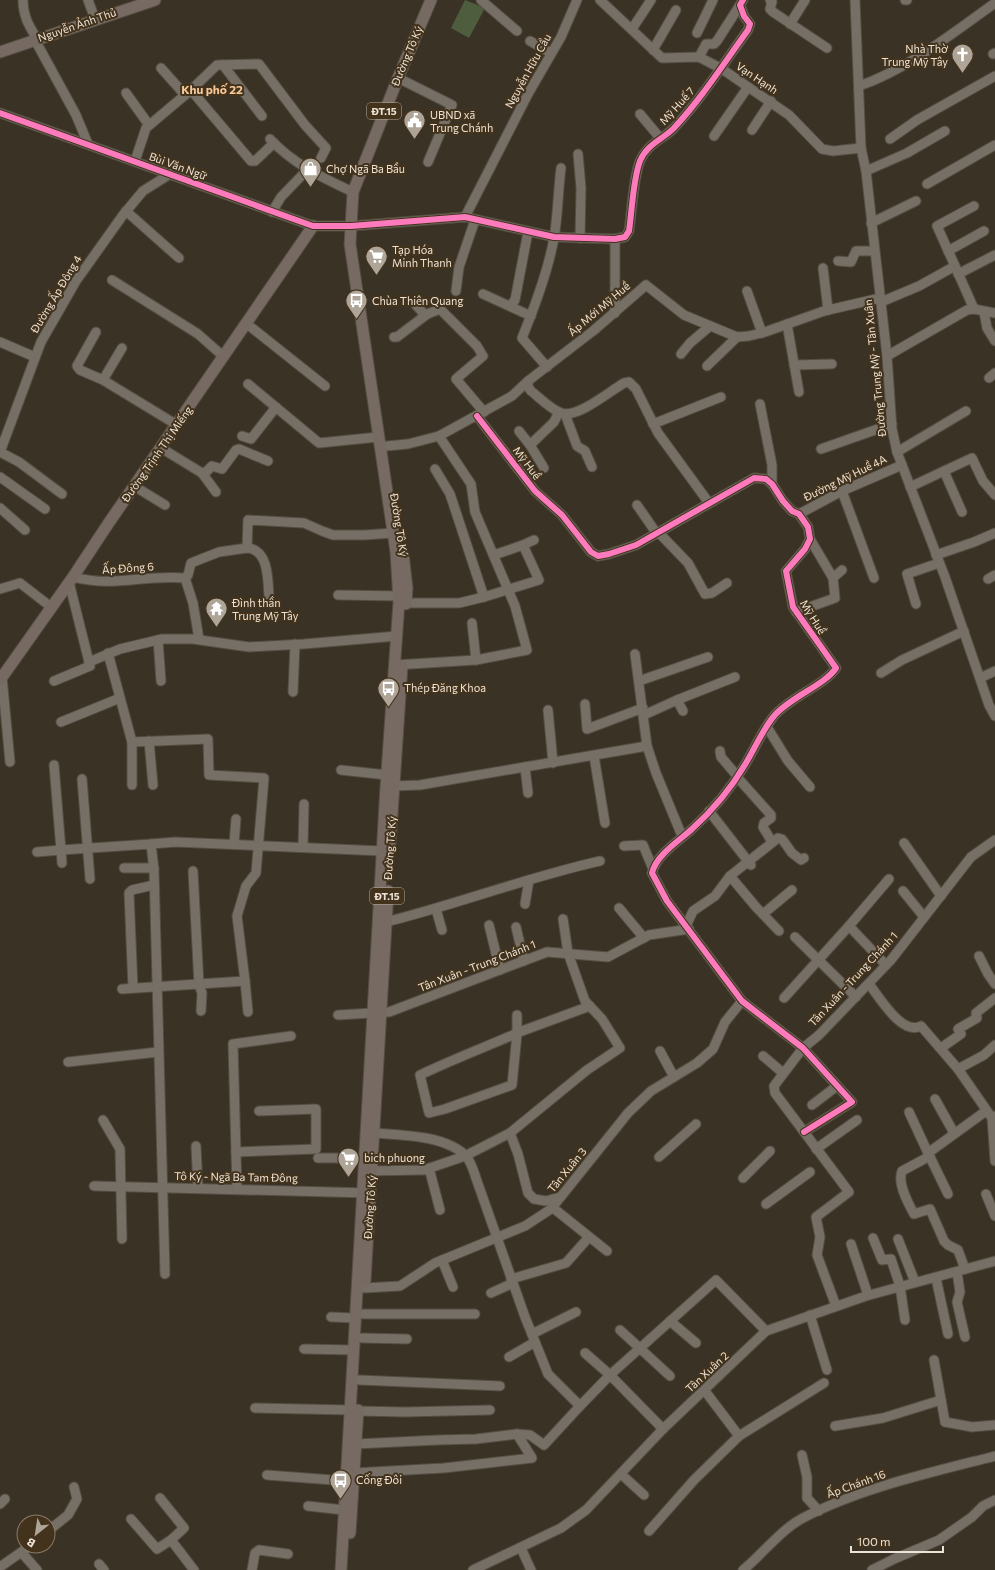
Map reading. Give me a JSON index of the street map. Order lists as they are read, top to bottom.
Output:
{
  "streets": {
    "main road": [
      "Nguyễn Ảnh Thủ",
      "Đường Tô Ký",
      "ĐT.15",
      "Đường Trịnh Thị Miếng"
    ],
    "street": [
      "Nguyễn Hữu Cầu",
      "Vạn Hạnh",
      "Mỹ Huế 7",
      "Bùi Văn Ngữ",
      "Đường Ấp Đông 4",
      "Ấp Mới Mỹ Huề",
      "Đường Trung Mỹ - Tân Xuân",
      "Mỹ Huề",
      "Đường Mỹ Huề 4A",
      "Ấp Đông 6",
      "Tân Xuân - Trung Chánh 1",
      "Tân Xuân 3",
      "Tô Ký - Ngã Ba Tam Đông",
      "Tân Xuân 2",
      "Ấp Chánh 16"
    ]
  },
  "crossings": [
    ["Đường Tô Ký", "Bùi Văn Ngữ"],
    ["Đường Tô Ký", "Ấp Mới Mỹ Huề"],
    ["Đường Tô Ký", "Tân Xuân - Trung Chánh 1"],
    ["Đường Tô Ký", "Tân Xuân 3"],
    ["Đường Tô Ký", "Tô Ký - Ngã Ba Tam Đông"],
    ["Nguyễn Hữu Cầu", "Bùi Văn Ngữ"],
    ["Vạn Hạnh", "Mỹ Huế 7"],
    ["Vạn Hạnh", "Đường Trung Mỹ - Tân Xuân"],
    ["Bùi Văn Ngữ", "Đường Ấp Đông 4"],
    ["Bùi Văn Ngữ", "Đường Trịnh Thị Miếng"],
    ["Ấp Mới Mỹ Huề", "Mỹ Huề"],
    ["Đường Trung Mỹ - Tân Xuân", "Đường Mỹ Huề 4A"],
    ["Đường Trịnh Thị Miếng", "Ấp Đông 6"],
    ["Tân Xuân - Trung Chánh 1", "Tân Xuân 2"]
  ],
  "districts": ["Khu phố 22"],
  "places": {
    "church": ["Nhà Thờ Trung Mỹ Tây"],
    "public building": ["UBND xã Trung Chánh"],
    "shop": ["Chợ Ngã Ba Bầu"],
    "supermarket": ["Tạp Hóa Minh Thanh", "bich phuong"],
    "bus stop": ["Chùa Thiên Quang", "Thép Đăng Khoa", "Cống Đôi"],
    "temple": ["Đình thần Trung Mỹ Tây"]
  },
  "scale_bar": "100 m",
  "north": "bottom left"
}
